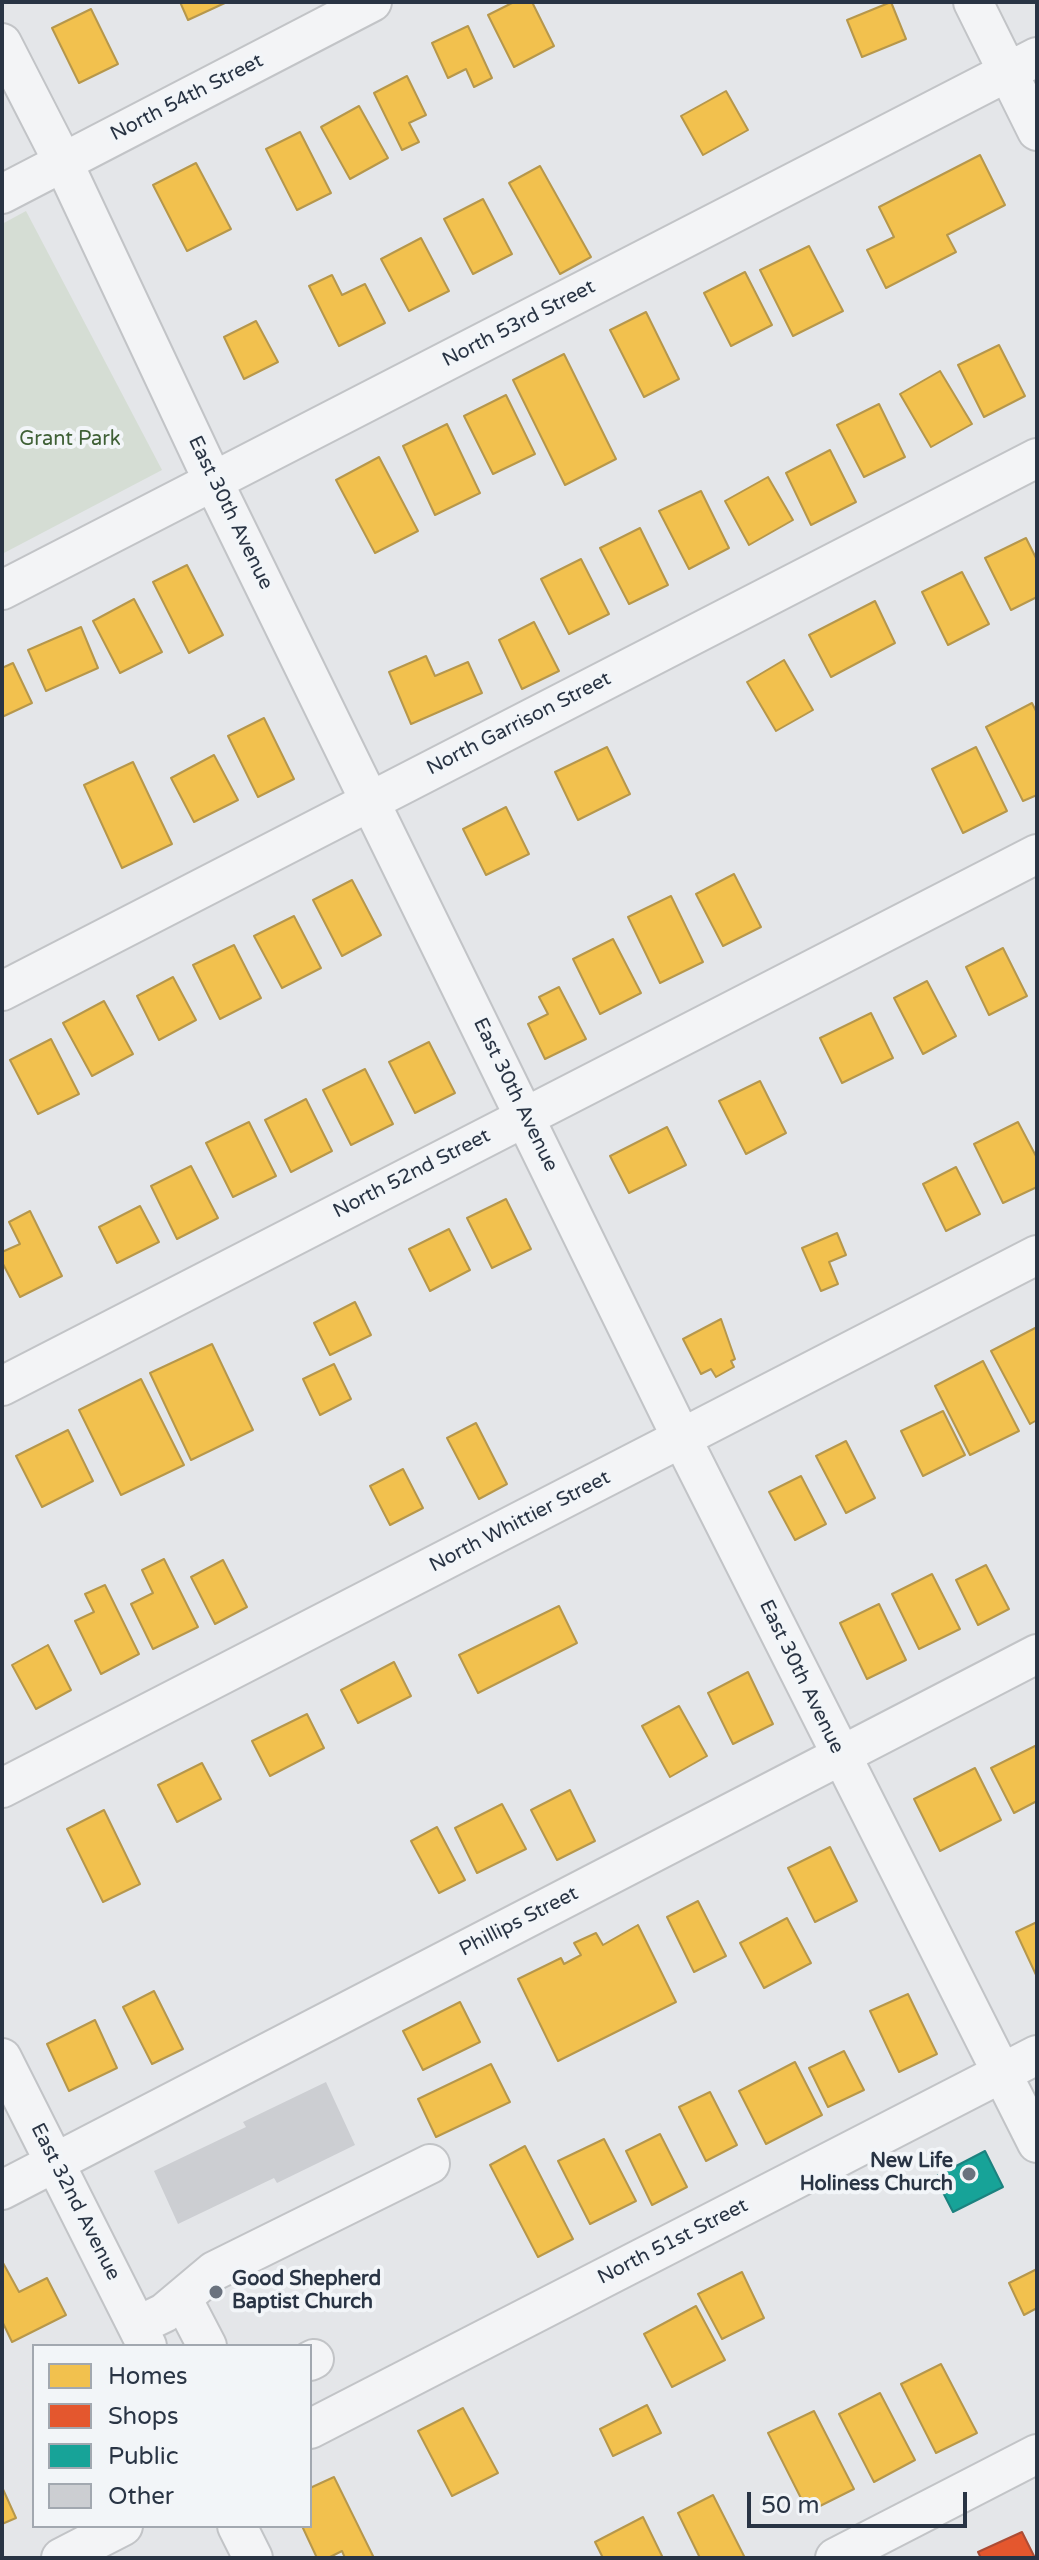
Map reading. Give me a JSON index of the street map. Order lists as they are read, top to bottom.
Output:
{
  "streets": {
    "street": [
      "North 54th Street",
      "North 53rd Street",
      "East 30th Avenue",
      "North Garrison Street",
      "North 52nd Street",
      "North Whittier Street",
      "Phillips Street",
      "East 32nd Avenue",
      "North 51st Street"
    ]
  },
  "crossings": [
    ["North 54th Street", "East 30th Avenue"],
    ["North 53rd Street", "East 30th Avenue"],
    ["East 30th Avenue", "North Garrison Street"],
    ["East 30th Avenue", "North 52nd Street"],
    ["East 30th Avenue", "North Whittier Street"],
    ["East 30th Avenue", "Phillips Street"],
    ["East 30th Avenue", "North 51st Street"],
    ["Phillips Street", "East 32nd Avenue"]
  ],
  "parks": ["Grant Park"],
  "places": ["New Life Holiness Church", "Good Shepherd Baptist Church"],
  "legend": [
    "Homes",
    "Shops",
    "Public",
    "Other"
  ],
  "scale_bar": "50 m"
}
